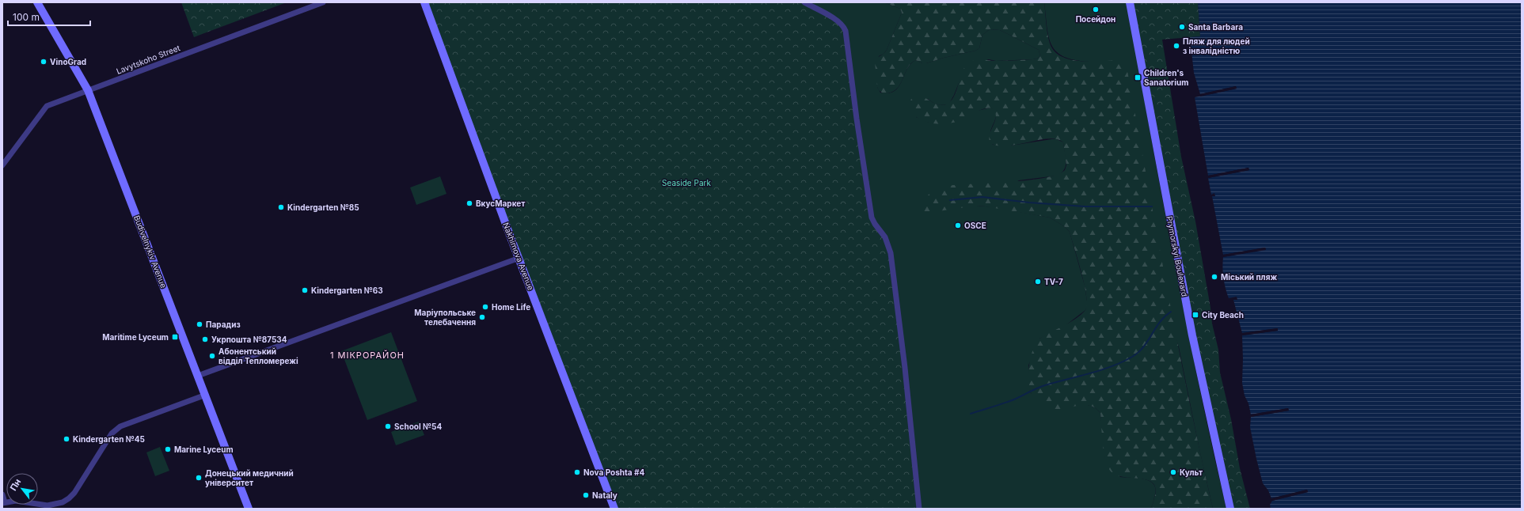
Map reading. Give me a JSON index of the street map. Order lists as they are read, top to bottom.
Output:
{
  "streets": {
    "main road": ["Budivelnykiv Avenue", "Nakhimova Avenue", "Prymorskyi Boulevard"],
    "street": ["Lavytskoho Street"]
  },
  "crossings": [
    ["Lavytskoho Street", "Budivelnykiv Avenue"]
  ],
  "districts": ["1 МІКРОРАЙОН"],
  "parks": ["Seaside Park"],
  "places": {
    "other": [
      "Посейдон",
      "Santa Barbara",
      "Пляж для людей з інвалідністю",
      "VinoGrad",
      "ВкусМаркет",
      "Kindergarten №85",
      "OSCE",
      "Міський пляж",
      "TV-7",
      "Kindergarten №63",
      "Home Life",
      "Маріупольське телебачення",
      "Парадиз",
      "Укрпошта №87534",
      "Абонентський відділ Тепломережі",
      "School №54",
      "Kindergarten №45",
      "Marine Lyceum",
      "Nova Poshta #4",
      "Культ",
      "Донецький медичний університет",
      "Nataly"
    ],
    "transit": ["Children's Sanatorium", "City Beach", "Maritime Lyceum"]
  },
  "scale_bar": "100 m",
  "north": "top left"
}
